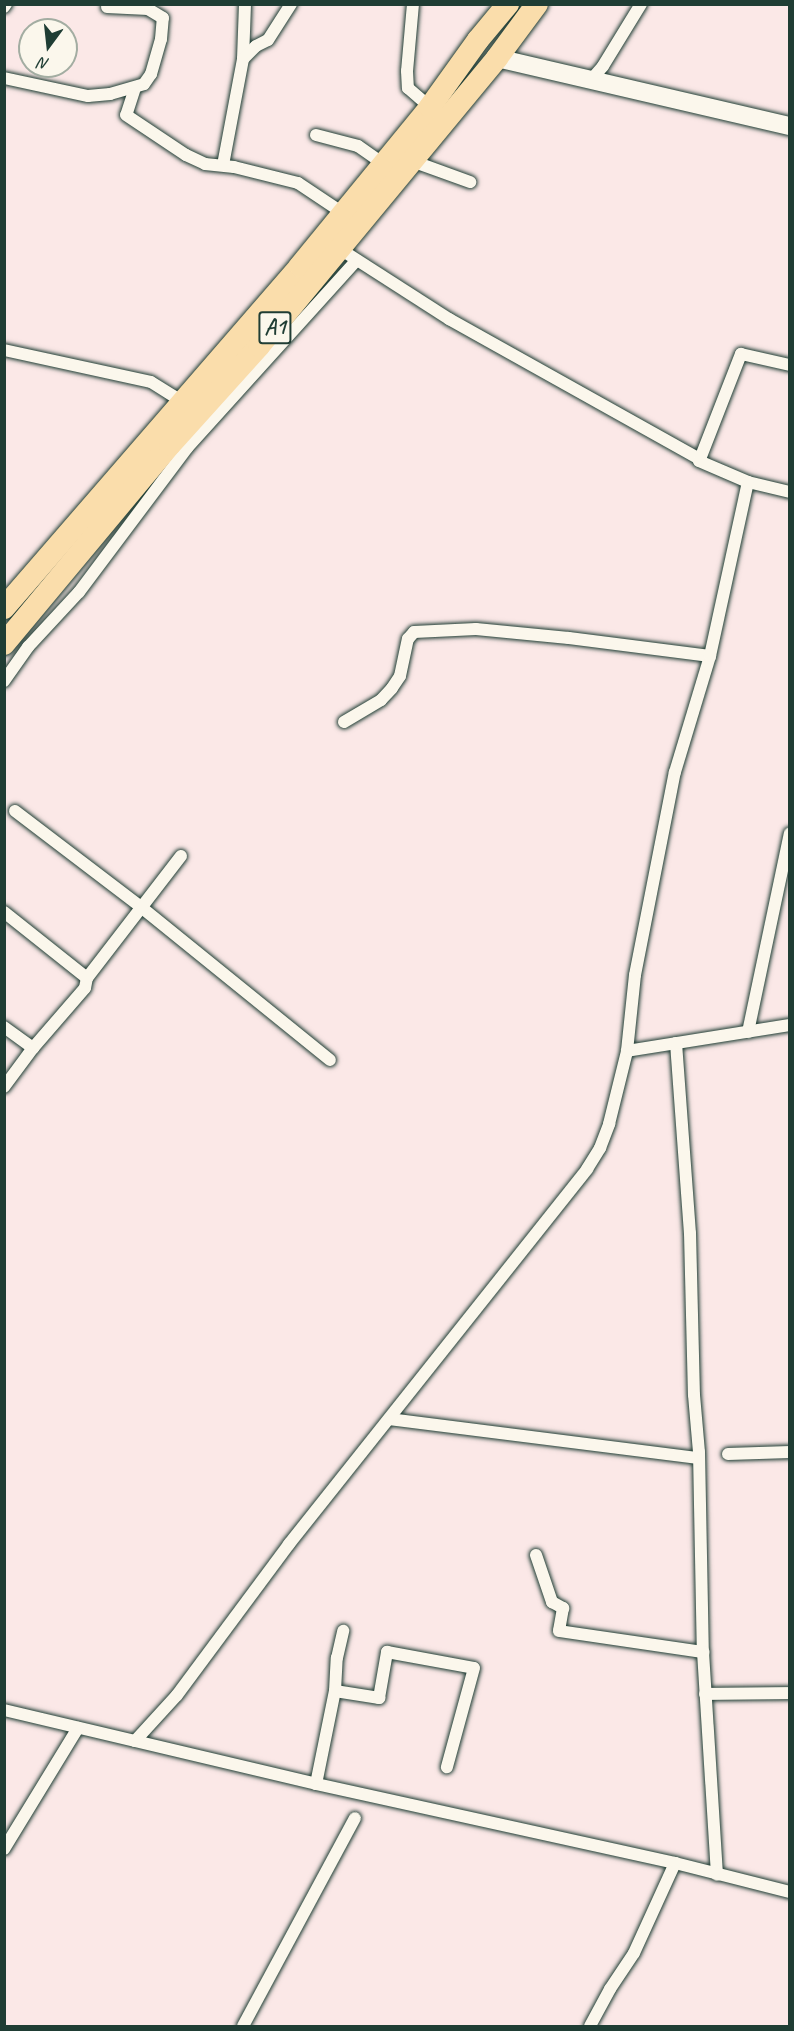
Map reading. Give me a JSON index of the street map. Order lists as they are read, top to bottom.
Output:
{
  "streets": {
    "highway": ["A1"]
  },
  "north": "bottom"
}
